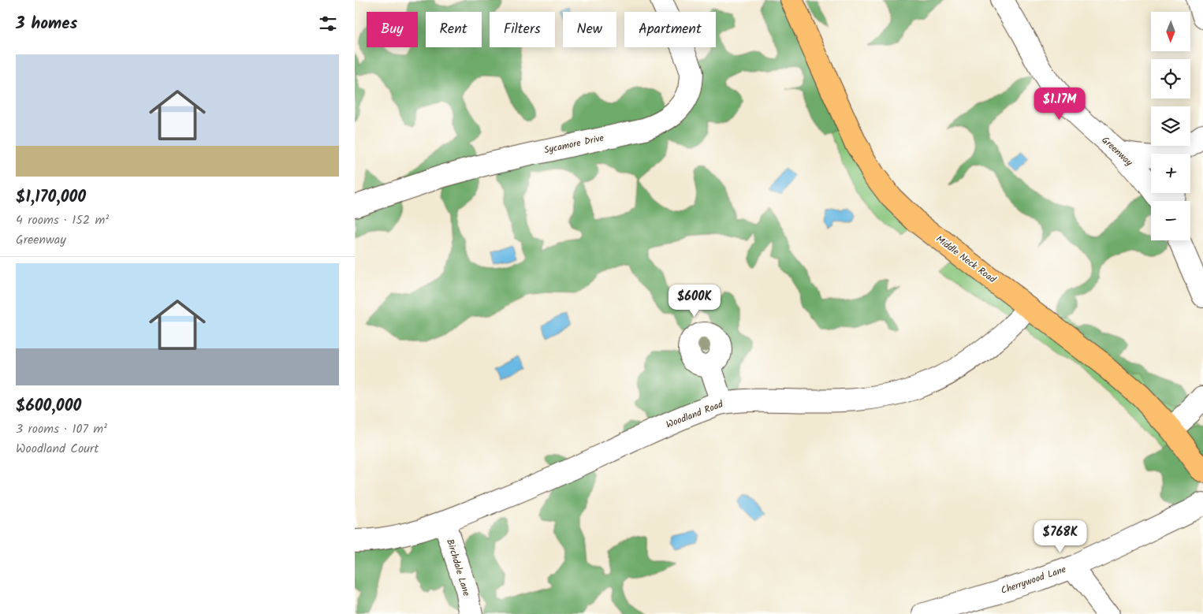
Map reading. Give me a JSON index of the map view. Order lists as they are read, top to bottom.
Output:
{
  "streets": {
    "main road": ["Middle Neck Road"],
    "street": [
      "Sycamore Drive",
      "Greenway",
      "Woodland Road",
      "Birchdale Lane",
      "Cherrywood Lane"
    ]
  },
  "crossings": [
    ["Middle Neck Road", "Woodland Road"],
    ["Woodland Road", "Birchdale Lane"]
  ],
  "north": "bottom",
  "page": {
    "heading": "3 homes",
    "map_buttons": ["+", "−"],
    "chip": [
      "Buy",
      "Rent",
      "Filters",
      "New",
      "Apartment"
    ],
    "list": [
      {
        "name": "$1,170,000",
        "note": "4 rooms · 152 m² · Greenway"
      },
      {
        "name": "$600,000",
        "note": "3 rooms · 107 m² · Woodland Court"
      }
    ],
    "price": ["$1.17M", "$600K", "$768K"]
  }
}
